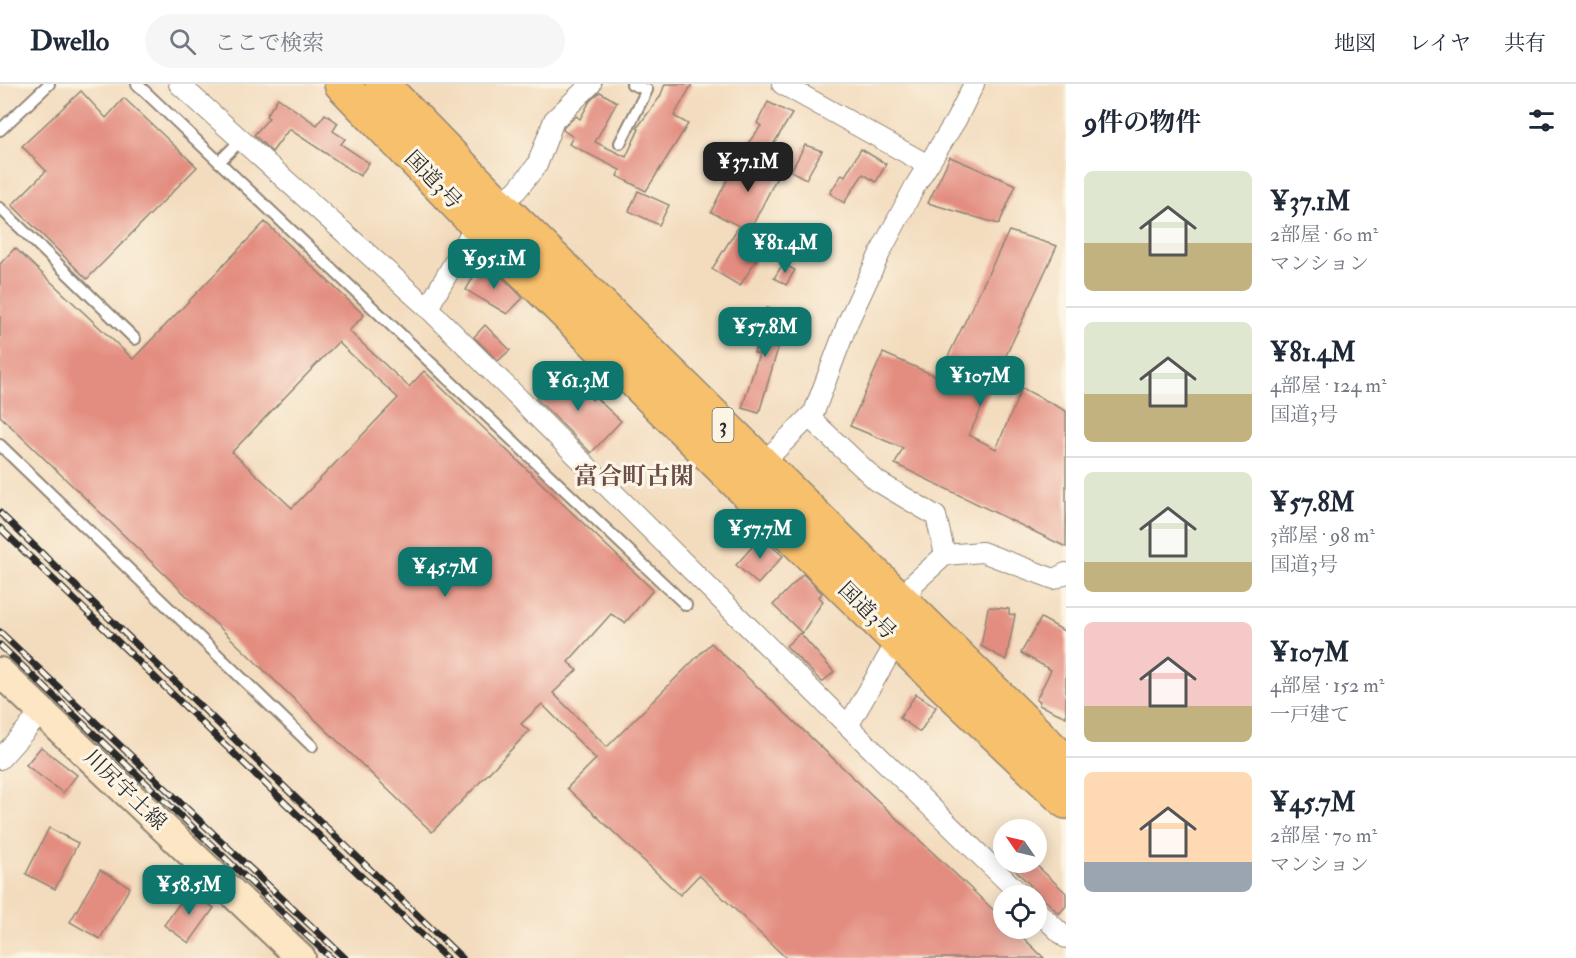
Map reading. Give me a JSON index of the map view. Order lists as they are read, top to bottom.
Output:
{
  "streets": {
    "highway": ["国道3号", "3"],
    "main road": ["川尻宇土線"]
  },
  "districts": ["富合町古閑"],
  "north": "top left",
  "page": {
    "header": "Dwello",
    "search": "ここで検索",
    "nav": ["地図", "レイヤ", "共有"],
    "heading": "9件の物件",
    "price": [
      "¥37.1M",
      "¥81.4M",
      "¥95.1M",
      "¥57.8M",
      "¥107M",
      "¥61.3M",
      "¥57.7M",
      "¥45.7M",
      "¥58.5M"
    ],
    "list": [
      {
        "name": "¥37.1M",
        "note": "2部屋 · 60 m² · マンション"
      },
      {
        "name": "¥81.4M",
        "note": "4部屋 · 124 m² · 国道3号"
      },
      {
        "name": "¥57.8M",
        "note": "3部屋 · 98 m² · 国道3号"
      },
      {
        "name": "¥107M",
        "note": "4部屋 · 152 m² · 一戸建て"
      },
      {
        "name": "¥45.7M",
        "note": "2部屋 · 70 m² · マンション"
      }
    ]
  }
}
